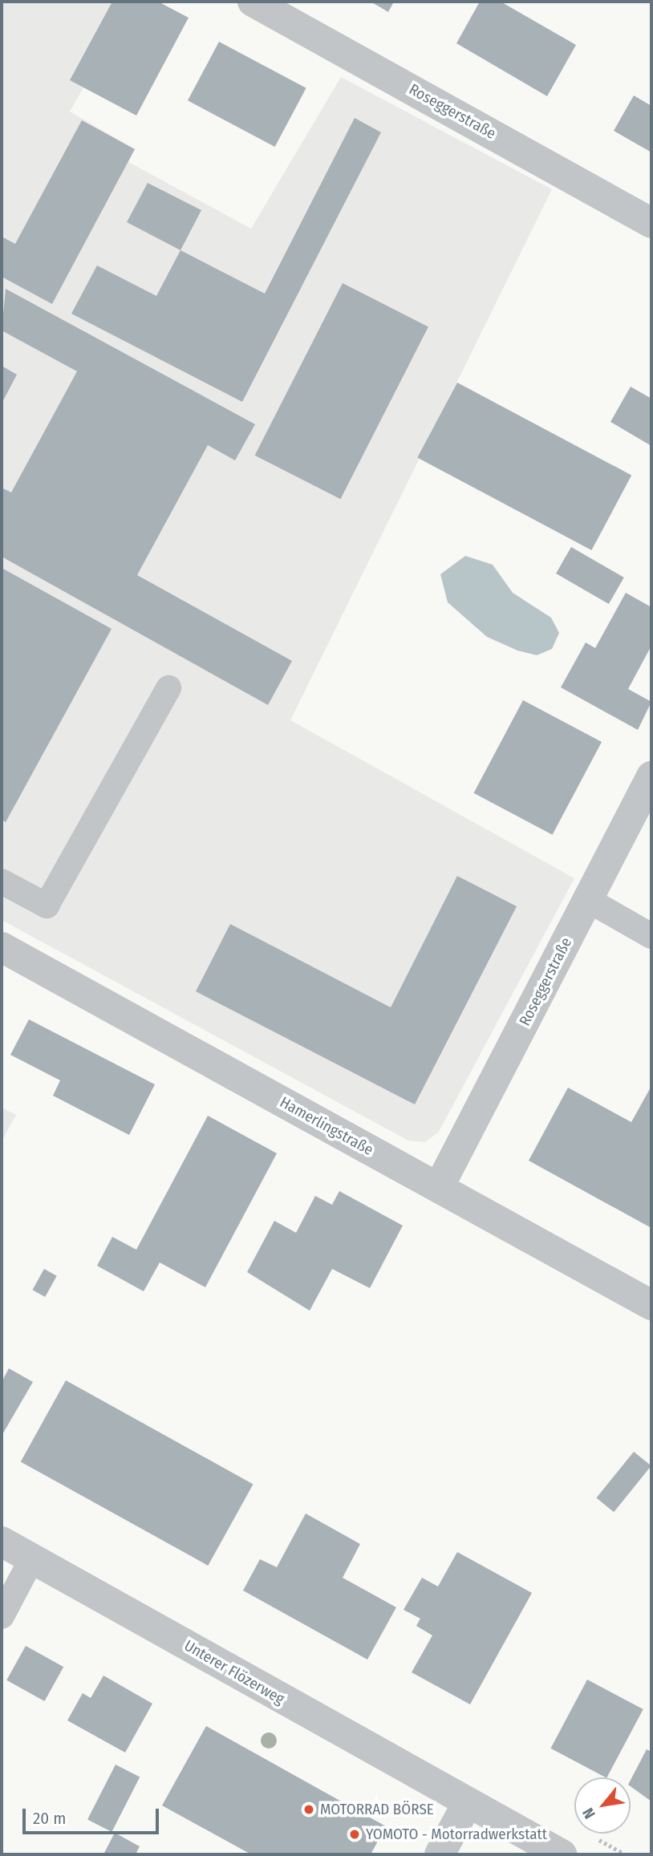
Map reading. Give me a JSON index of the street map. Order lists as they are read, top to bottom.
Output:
{
  "streets": {
    "street": ["Roseggerstraße", "Hamerlingstraße", "Unterer Flözerweg"]
  },
  "crossings": [
    ["Roseggerstraße", "Hamerlingstraße"]
  ],
  "places": ["MOTORRAD BÖRSE", "YOMOTO - Motorradwerkstatt"],
  "scale_bar": "20 m",
  "north": "bottom left"
}
